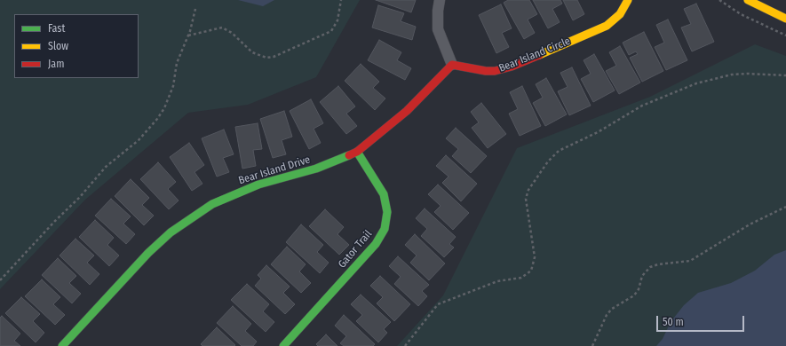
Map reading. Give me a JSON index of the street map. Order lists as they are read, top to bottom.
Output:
{
  "streets": {
    "street": ["Bear Island Circle", "Bear Island Drive", "Gator Trail"]
  },
  "crossings": [
    ["Bear Island Circle", "Bear Island Drive"],
    ["Bear Island Drive", "Gator Trail"]
  ],
  "legend": ["Fast", "Slow", "Jam"],
  "scale_bar": "50 m"
}
